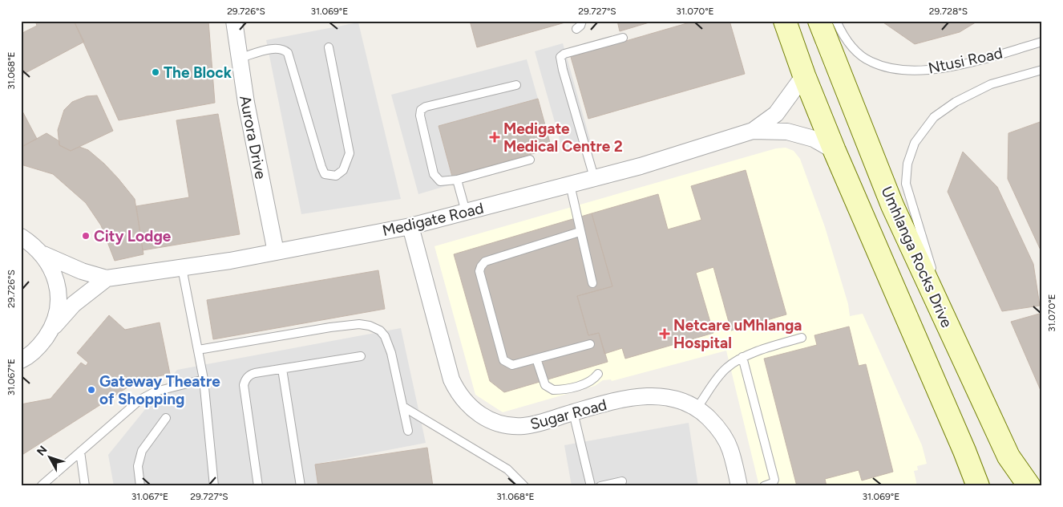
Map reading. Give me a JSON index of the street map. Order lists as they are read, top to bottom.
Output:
{
  "streets": {
    "main road": ["Umhlanga Rocks Drive"],
    "street": ["Aurora Drive", "Medigate Road", "Sugar Road"],
    "lane": ["Ntusi Road"]
  },
  "crossings": [
    ["Ntusi Road", "Umhlanga Rocks Drive"],
    ["Aurora Drive", "Medigate Road"],
    ["Medigate Road", "Sugar Road"]
  ],
  "places": {
    "other": ["The Block", "City Lodge", "Gateway Theatre of Shopping"],
    "health": ["Medigate Medical Centre 2", "Netcare uMhlanga Hospital"]
  },
  "north": "top left",
  "coordinates": [
    "29.726°S",
    "31.069°E",
    "29.727°S",
    "31.070°E",
    "29.728°S",
    "31.068°E",
    "31.067°E"
  ]
}
